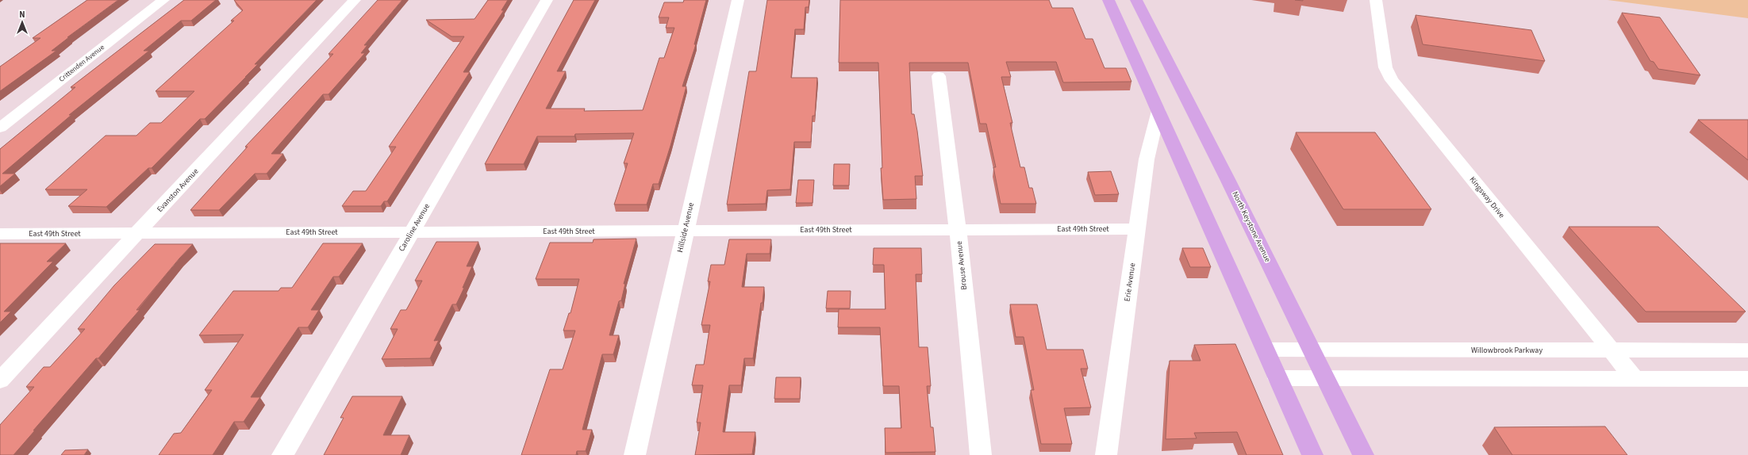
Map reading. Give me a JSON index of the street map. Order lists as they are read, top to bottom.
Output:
{
  "streets": {
    "main road": ["North Keystone Avenue"],
    "street": [
      "Crittenden Avenue",
      "Evanston Avenue",
      "Kingsway Drive",
      "Caroline Avenue",
      "Hillside Avenue",
      "East 49th Street",
      "Brouse Avenue",
      "Erie Avenue",
      "Willowbrook Parkway"
    ]
  },
  "crossings": [
    ["Evanston Avenue", "East 49th Street"],
    ["Kingsway Drive", "Willowbrook Parkway"],
    ["North Keystone Avenue", "Willowbrook Parkway"],
    ["Caroline Avenue", "East 49th Street"],
    ["Hillside Avenue", "East 49th Street"],
    ["East 49th Street", "Brouse Avenue"],
    ["East 49th Street", "Erie Avenue"]
  ],
  "north": "top"
}
